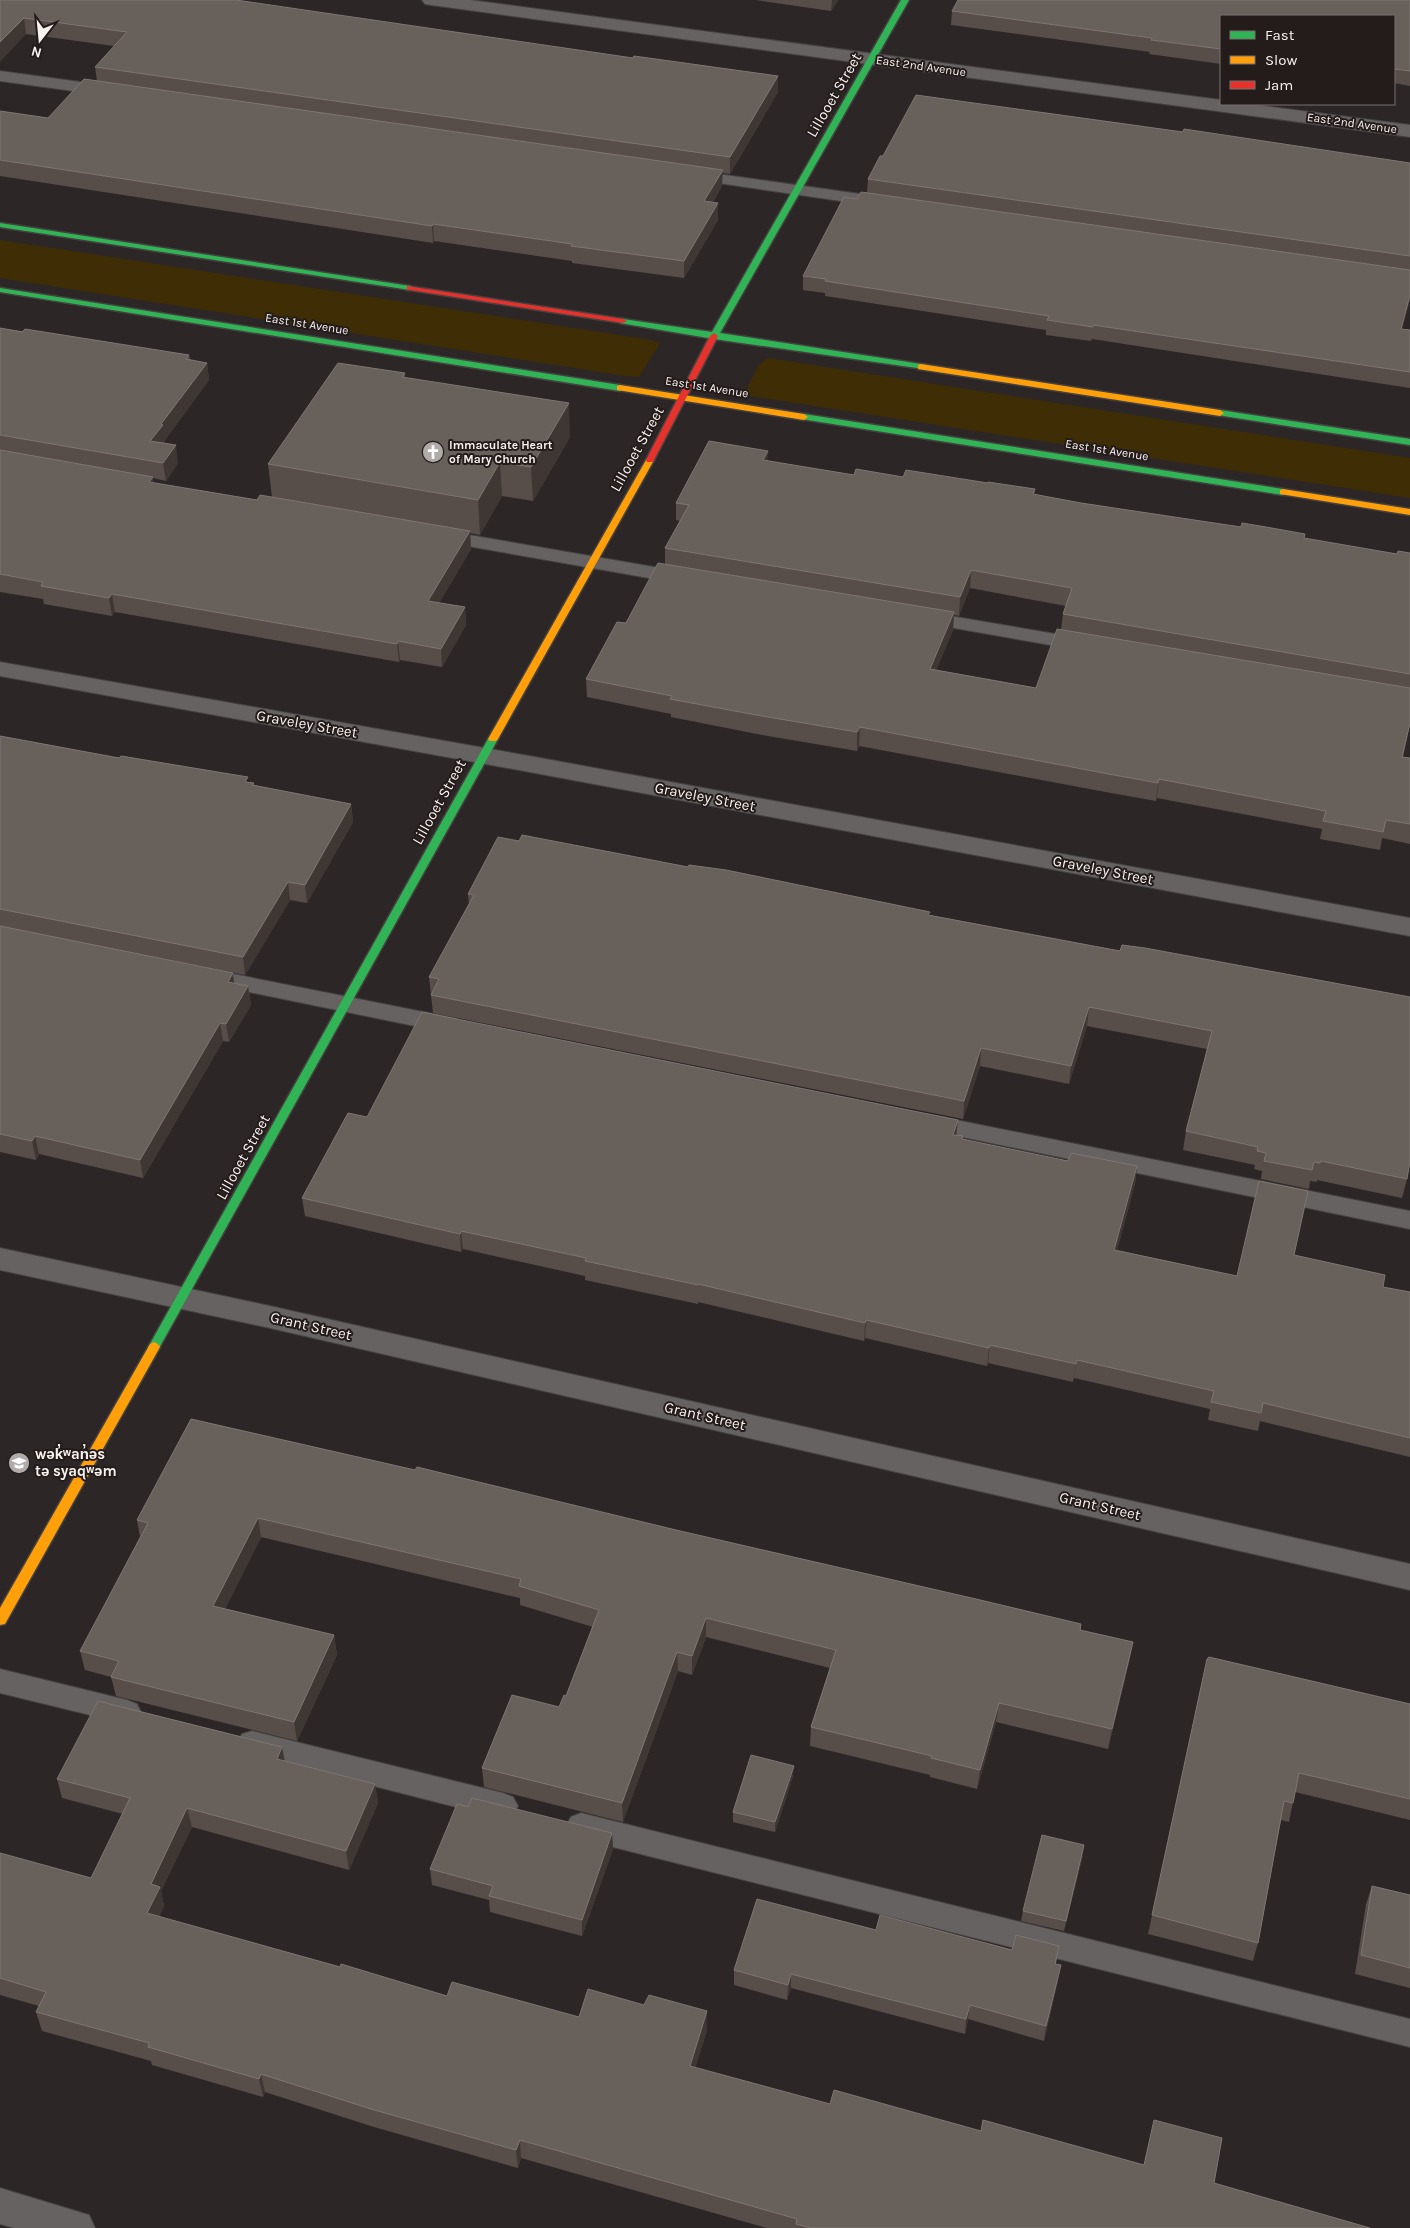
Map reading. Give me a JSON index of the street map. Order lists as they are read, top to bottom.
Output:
{
  "streets": {
    "main road": ["Lillooet Street", "East 1st Avenue"],
    "street": ["East 2nd Avenue", "Graveley Street", "Grant Street"]
  },
  "crossings": [
    ["East 2nd Avenue", "Lillooet Street"],
    ["Lillooet Street", "East 1st Avenue"],
    ["Lillooet Street", "Graveley Street"],
    ["Lillooet Street", "Grant Street"]
  ],
  "places": {
    "church": ["Immaculate Heart of Mary Church"],
    "school or university": ["wək̓ʷan̓əs tə syaqʷəm"]
  },
  "legend": ["Fast", "Slow", "Jam"],
  "north": "bottom"
}
